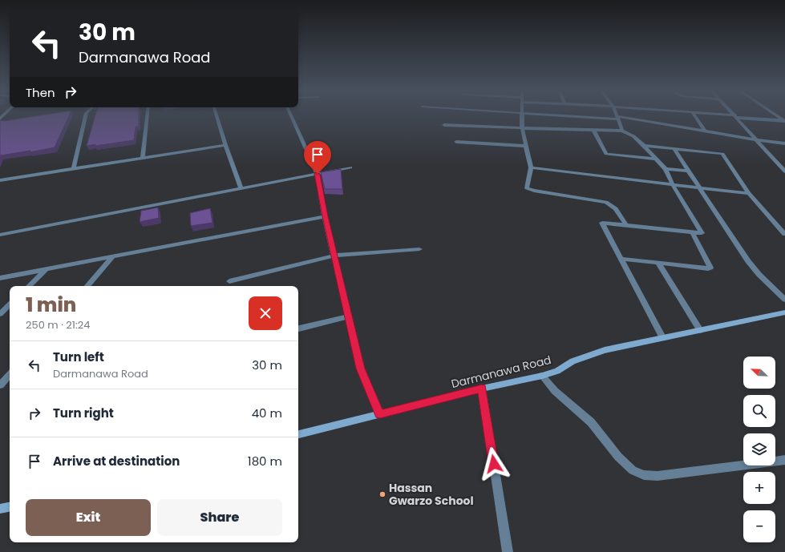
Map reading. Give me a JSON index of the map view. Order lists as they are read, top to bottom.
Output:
{
  "streets": {
    "street": ["Darmanawa Road"]
  },
  "places": ["Hassan Gwarzo School"],
  "north": "top left",
  "page": {
    "turn": ["30 m", "Darmanawa Road"],
    "then": "Then",
    "heading": ["1 min", "250 m · 21:24"],
    "list": [
      {
        "name": "Turn left",
        "note": "Darmanawa Road",
        "value": "30 m"
      },
      {
        "name": "Turn right",
        "value": "40 m"
      },
      {
        "name": "Arrive at destination",
        "value": "180 m"
      }
    ],
    "map_buttons": ["+", "−"],
    "buttons": ["Exit", "Share"]
  }
}
